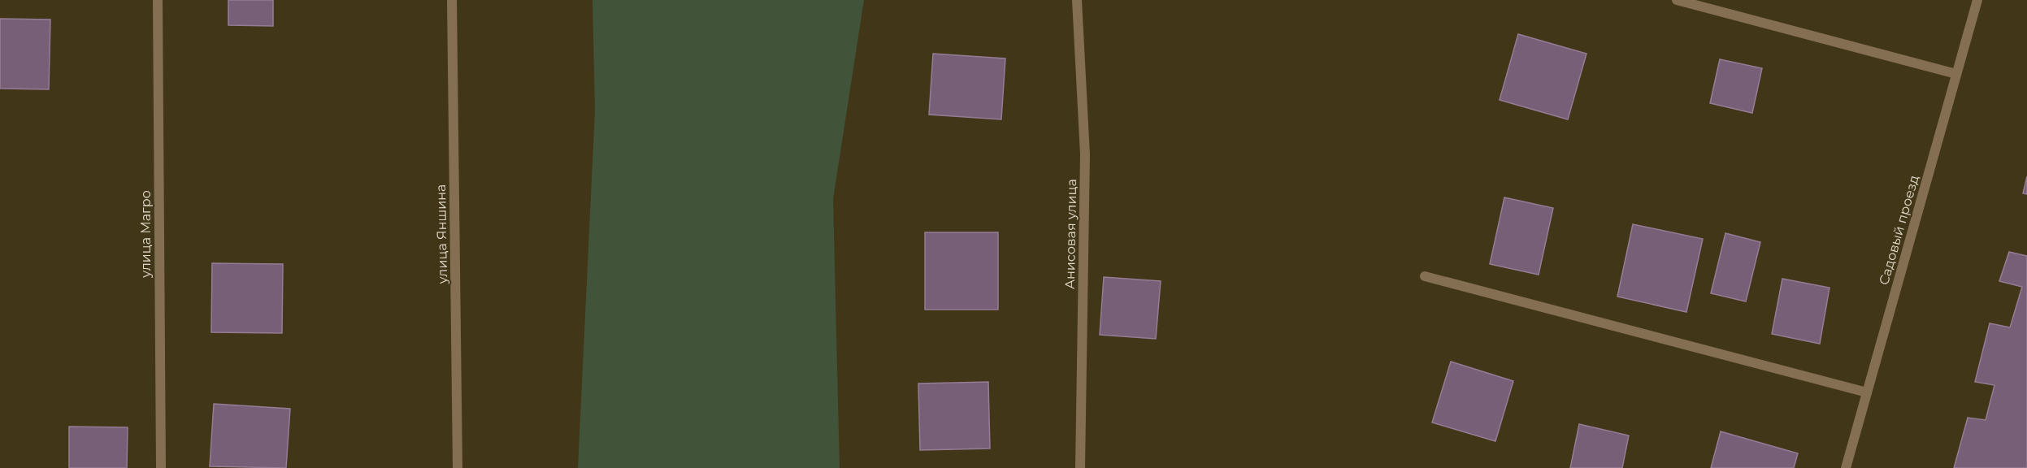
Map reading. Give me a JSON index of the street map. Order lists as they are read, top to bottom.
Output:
{
  "streets": {
    "street": [
      "Садовый проезд",
      "улица Магро",
      "улица Яншина",
      "Анисовая улица"
    ]
  }
}
